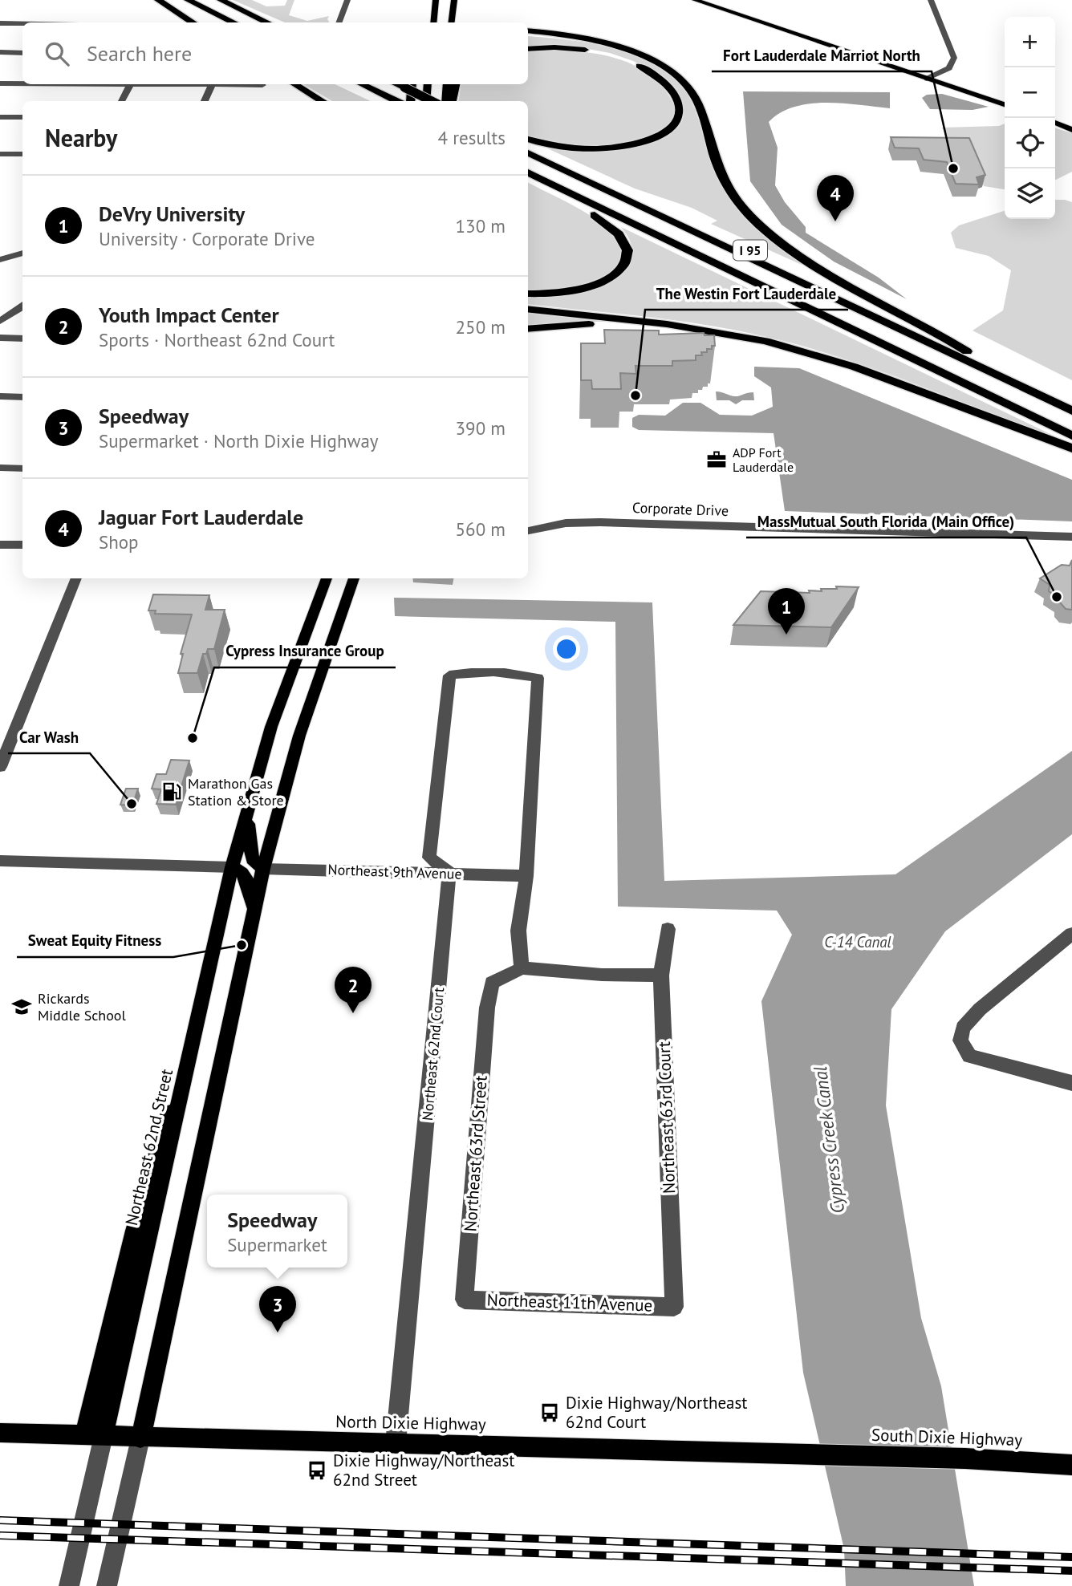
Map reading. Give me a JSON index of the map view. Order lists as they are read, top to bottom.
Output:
{
  "streets": {
    "highway": ["I 95"],
    "main road": ["Northeast 62nd Street", "North Dixie Highway", "South Dixie Highway"],
    "street": [
      "Corporate Drive",
      "Northeast 9th Avenue",
      "Northeast 62nd Court",
      "Northeast 63rd Court",
      "Northeast 63rd Street",
      "Northeast 11th Avenue"
    ]
  },
  "crossings": [
    ["Northeast 9th Avenue", "Northeast 62nd Court"],
    ["Northeast 62nd Court", "North Dixie Highway"],
    ["Northeast 63rd Court", "Northeast 11th Avenue"],
    ["Northeast 62nd Street", "North Dixie Highway"],
    ["Northeast 63rd Street", "Northeast 11th Avenue"],
    ["North Dixie Highway", "South Dixie Highway"]
  ],
  "water": ["C-14 Canal", "Cypress Creek Canal"],
  "places": {
    "other": [
      "Fort Lauderdale Marriot North",
      "The Westin Fort Lauderdale",
      "MassMutual South Florida (Main Office)",
      "Cypress Insurance Group",
      "Car Wash",
      "Sweat Equity Fitness"
    ],
    "office": ["ADP Fort Lauderdale"],
    "fuel station": ["Marathon Gas Station & Store"],
    "school or university": ["Rickards Middle School"],
    "bus stop": ["Dixie Highway/Northeast 62nd Court", "Dixie Highway/Northeast 62nd Street"]
  },
  "page": {
    "map_buttons": ["+", "−"],
    "search": "Search here",
    "heading": ["Nearby", "4 results"],
    "list": [
      {
        "mark": "1",
        "name": "DeVry University",
        "note": "University · Corporate Drive",
        "value": "130 m"
      },
      {
        "mark": "2",
        "name": "Youth Impact Center",
        "note": "Sports · Northeast 62nd Court",
        "value": "250 m"
      },
      {
        "mark": "3",
        "name": "Speedway",
        "note": "Supermarket · North Dixie Highway",
        "value": "390 m"
      },
      {
        "mark": "4",
        "name": "Jaguar Fort Lauderdale",
        "note": "Shop",
        "value": "560 m"
      }
    ],
    "pins": [
      "4",
      "1",
      "2",
      "3"
    ],
    "popup": ["Speedway", "Supermarket"]
  }
}
